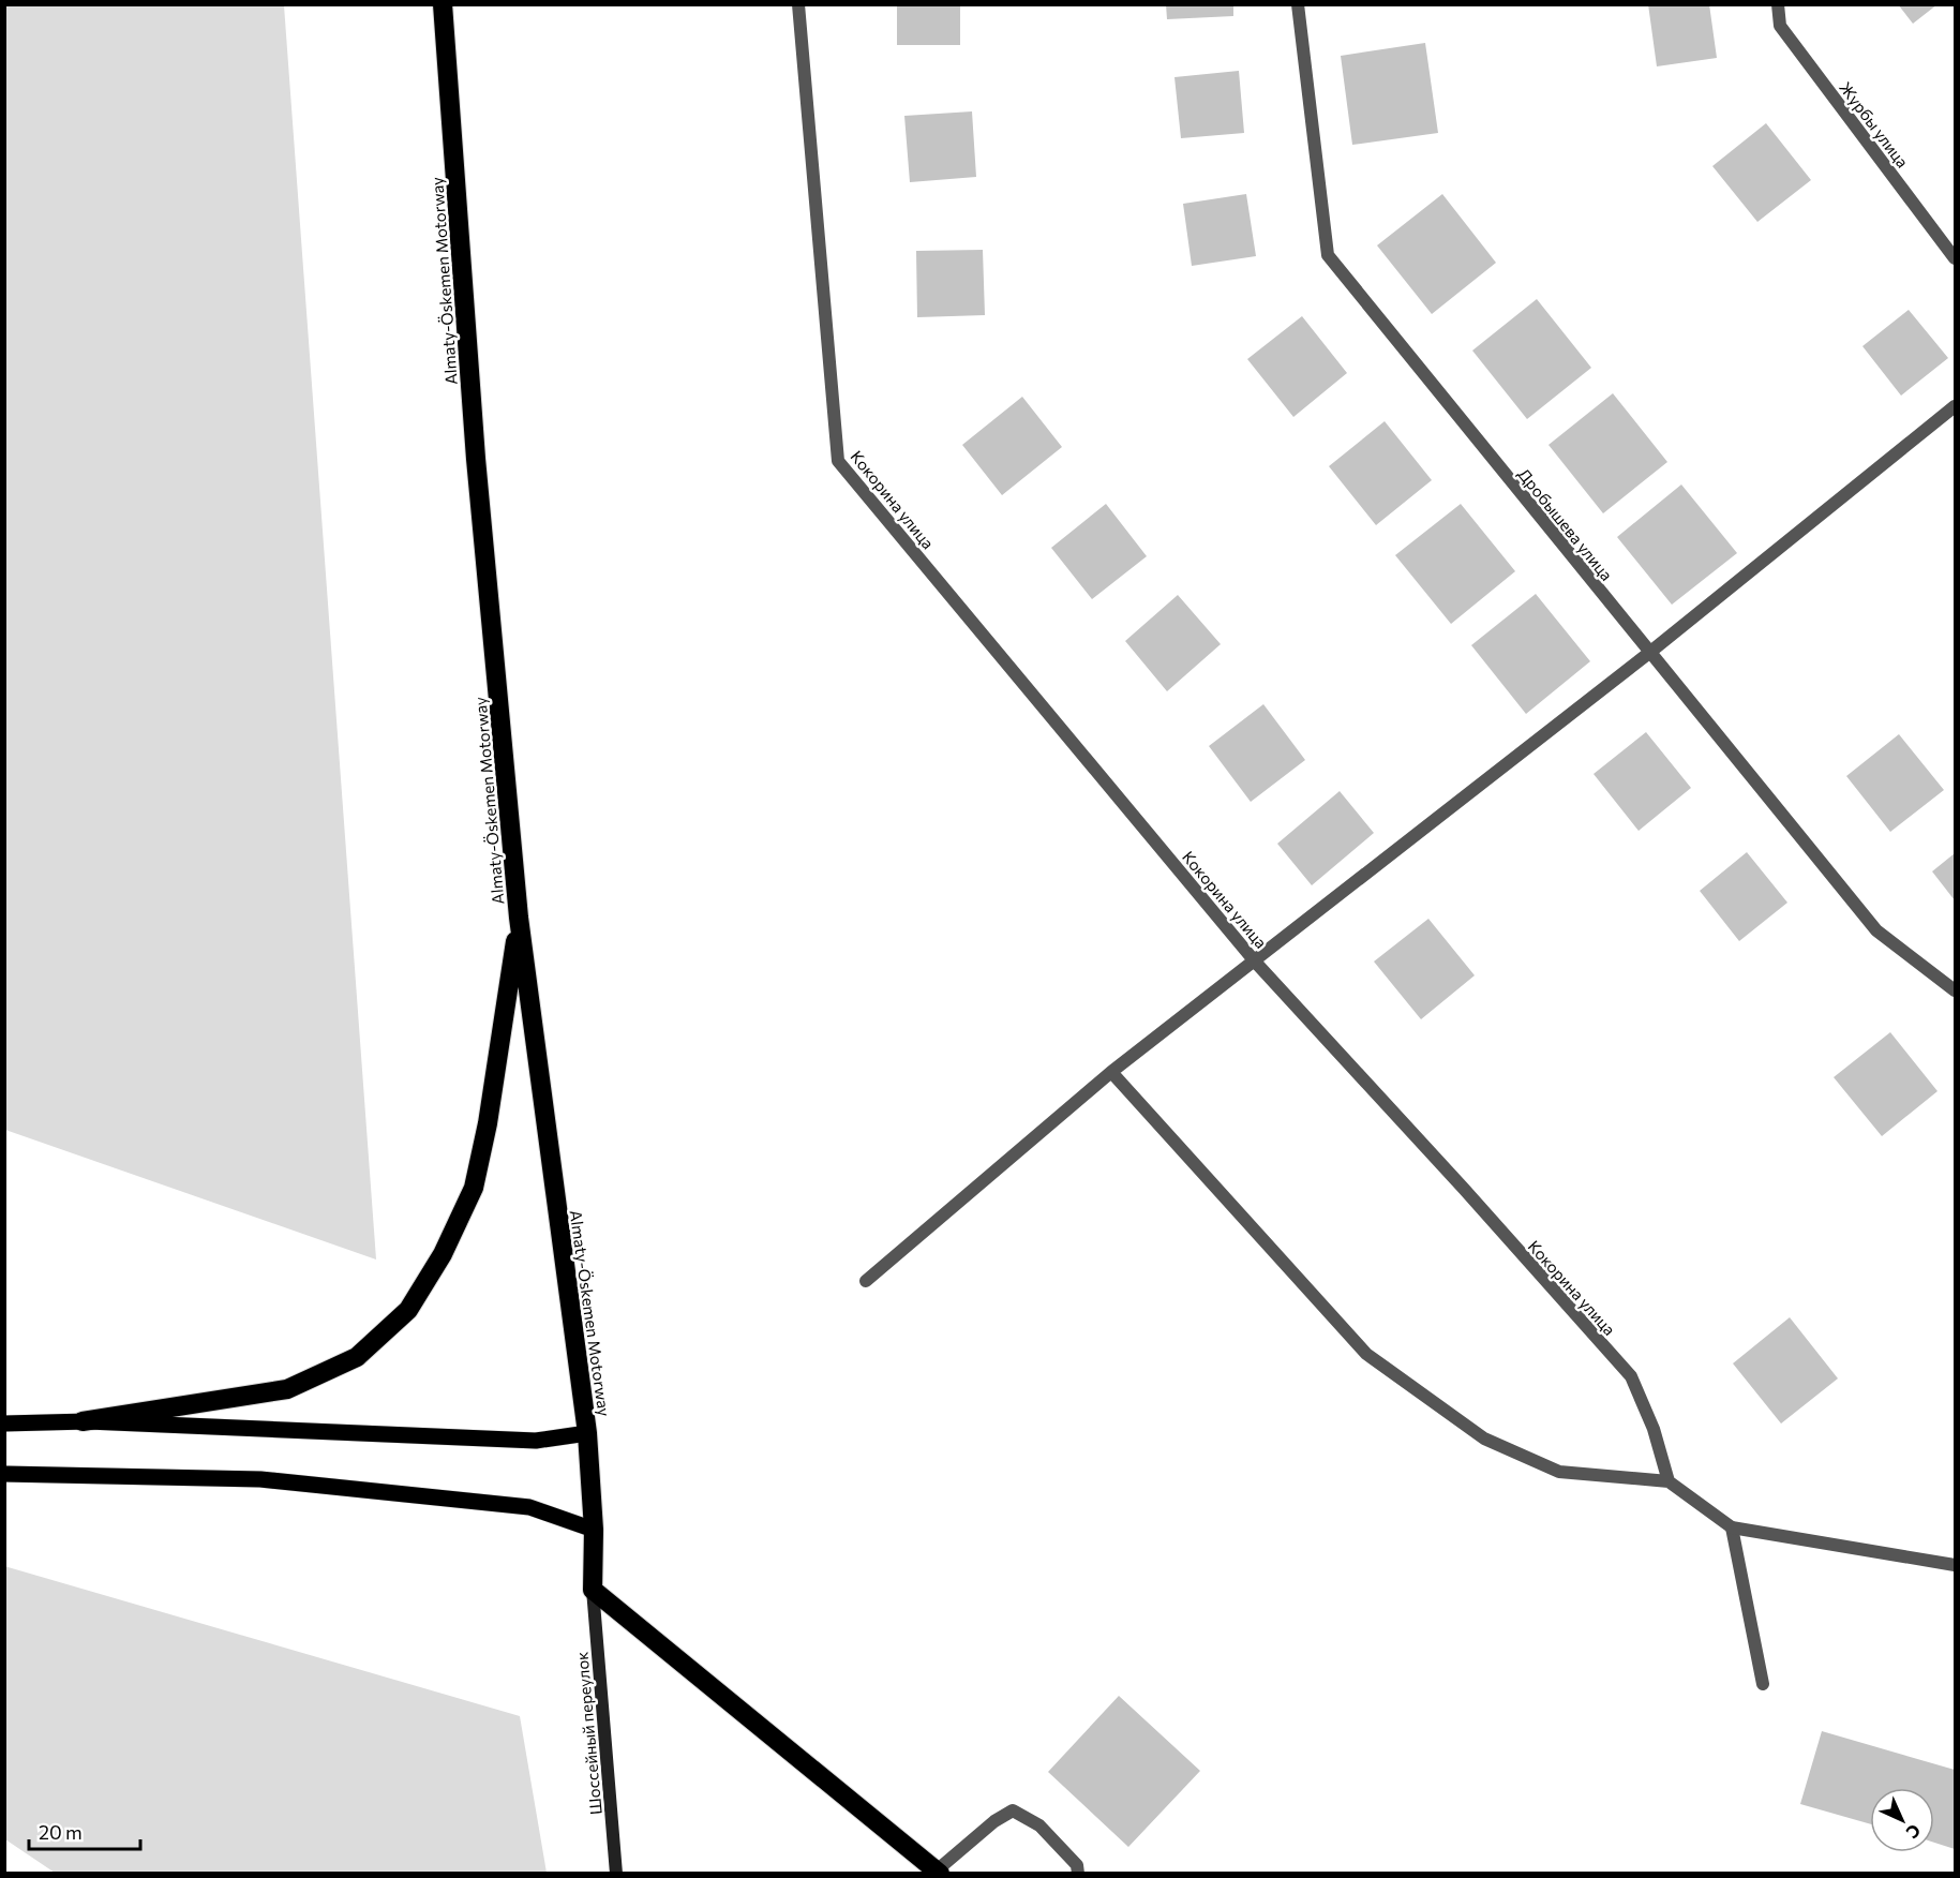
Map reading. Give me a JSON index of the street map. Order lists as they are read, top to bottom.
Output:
{
  "streets": {
    "highway": ["Almaty-Öskemen Motorway"],
    "main road": ["Шоссейный переулок"],
    "street": ["Журбы улица", "Кокорина улица", "Дробышева улица"]
  },
  "crossings": [
    ["Almaty-Öskemen Motorway", "Шоссейный переулок"]
  ],
  "scale_bar": "20 m",
  "north": "bottom right"
}
